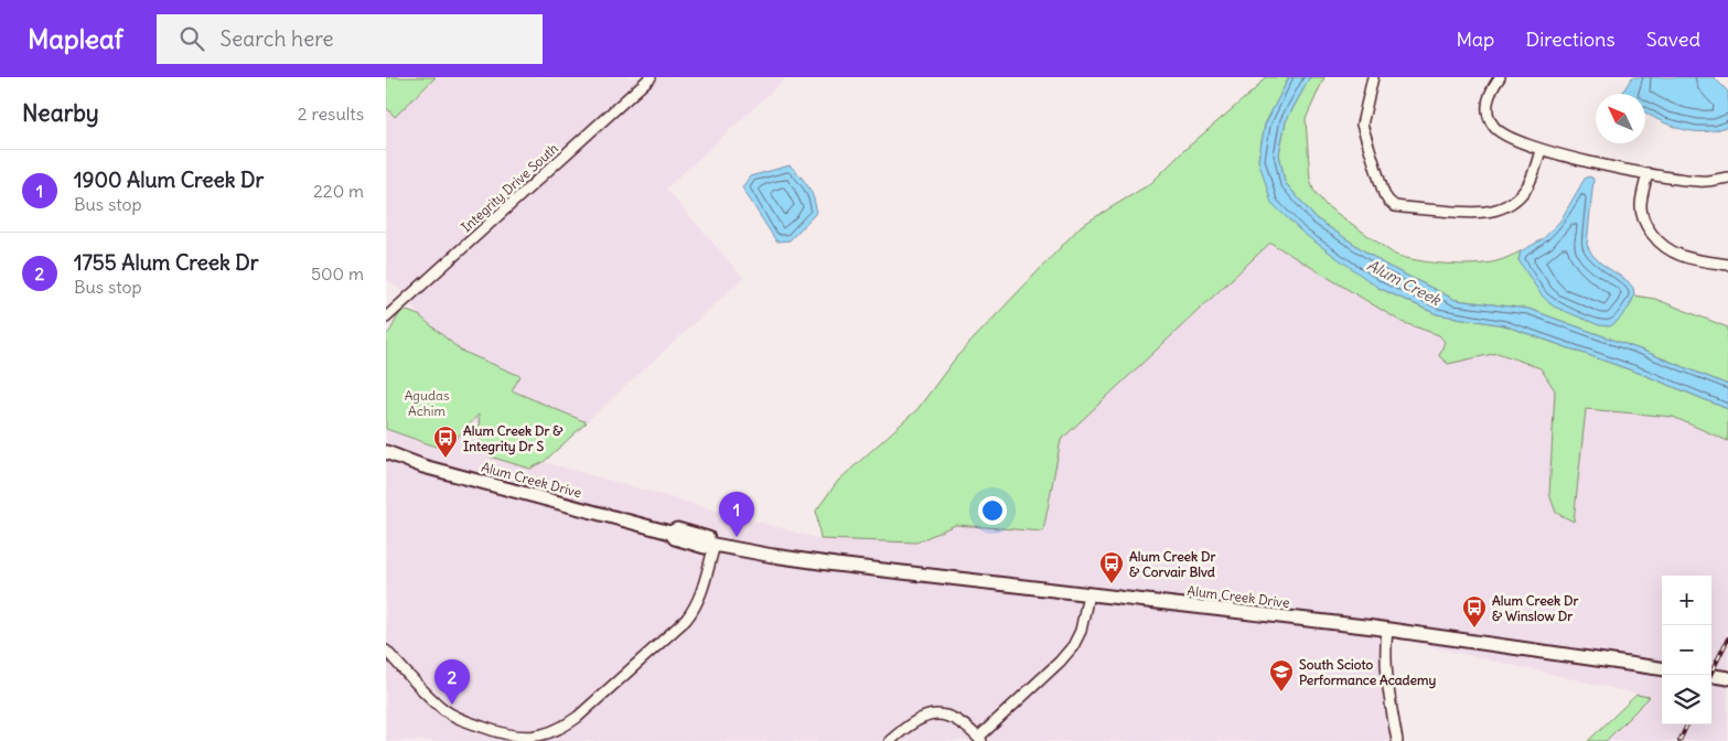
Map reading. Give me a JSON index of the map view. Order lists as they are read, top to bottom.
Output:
{
  "streets": {
    "main road": ["Alum Creek Drive"],
    "street": ["Integrity Drive South"]
  },
  "water": ["Alum Creek"],
  "parks": ["Agudas Achim"],
  "places": {
    "bus stop": ["Alum Creek Dr & Integrity Dr S", "Alum Creek Dr & Corvair Blvd", "Alum Creek Dr & Winslow Dr"],
    "school or university": ["South Scioto Performance Academy"]
  },
  "north": "top left",
  "page": {
    "header": "Mapleaf",
    "search": "Search here",
    "nav": ["Map", "Directions", "Saved"],
    "heading": ["Nearby", "2 results"],
    "list": [
      {
        "mark": "1",
        "name": "1900 Alum Creek Dr",
        "note": "Bus stop",
        "value": "220 m"
      },
      {
        "mark": "2",
        "name": "1755 Alum Creek Dr",
        "note": "Bus stop",
        "value": "500 m"
      }
    ],
    "pins": ["1", "2"],
    "map_buttons": ["+", "−"]
  }
}
